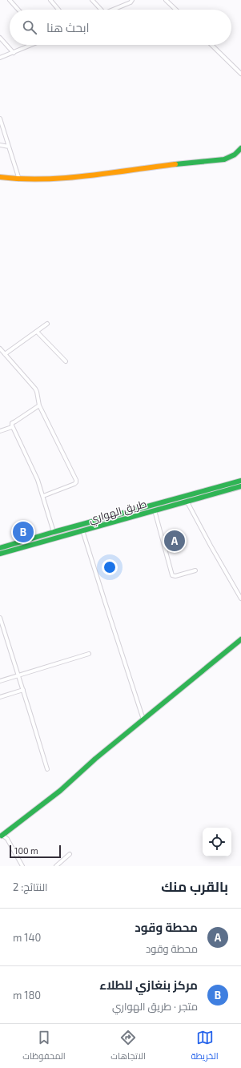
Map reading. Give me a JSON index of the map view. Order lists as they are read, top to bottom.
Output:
{
  "streets": {
    "main road": ["طريق الهواري"]
  },
  "scale_bar": "100 m",
  "page": {
    "search": "ابحث هنا",
    "pins": ["B", "A"],
    "scale": "100 m",
    "heading": ["بالقرب منك", "النتائج: 2"],
    "list": [
      {
        "mark": "A",
        "name": "محطة وقود",
        "note": "محطة وقود",
        "value": "140 m"
      },
      {
        "mark": "B",
        "name": "مركز بنغازي للطلاء",
        "note": "متجر · طريق الهواري",
        "value": "180 m"
      }
    ],
    "nav": ["الخريطة", "الاتجاهات", "المحفوظات"]
  }
}
